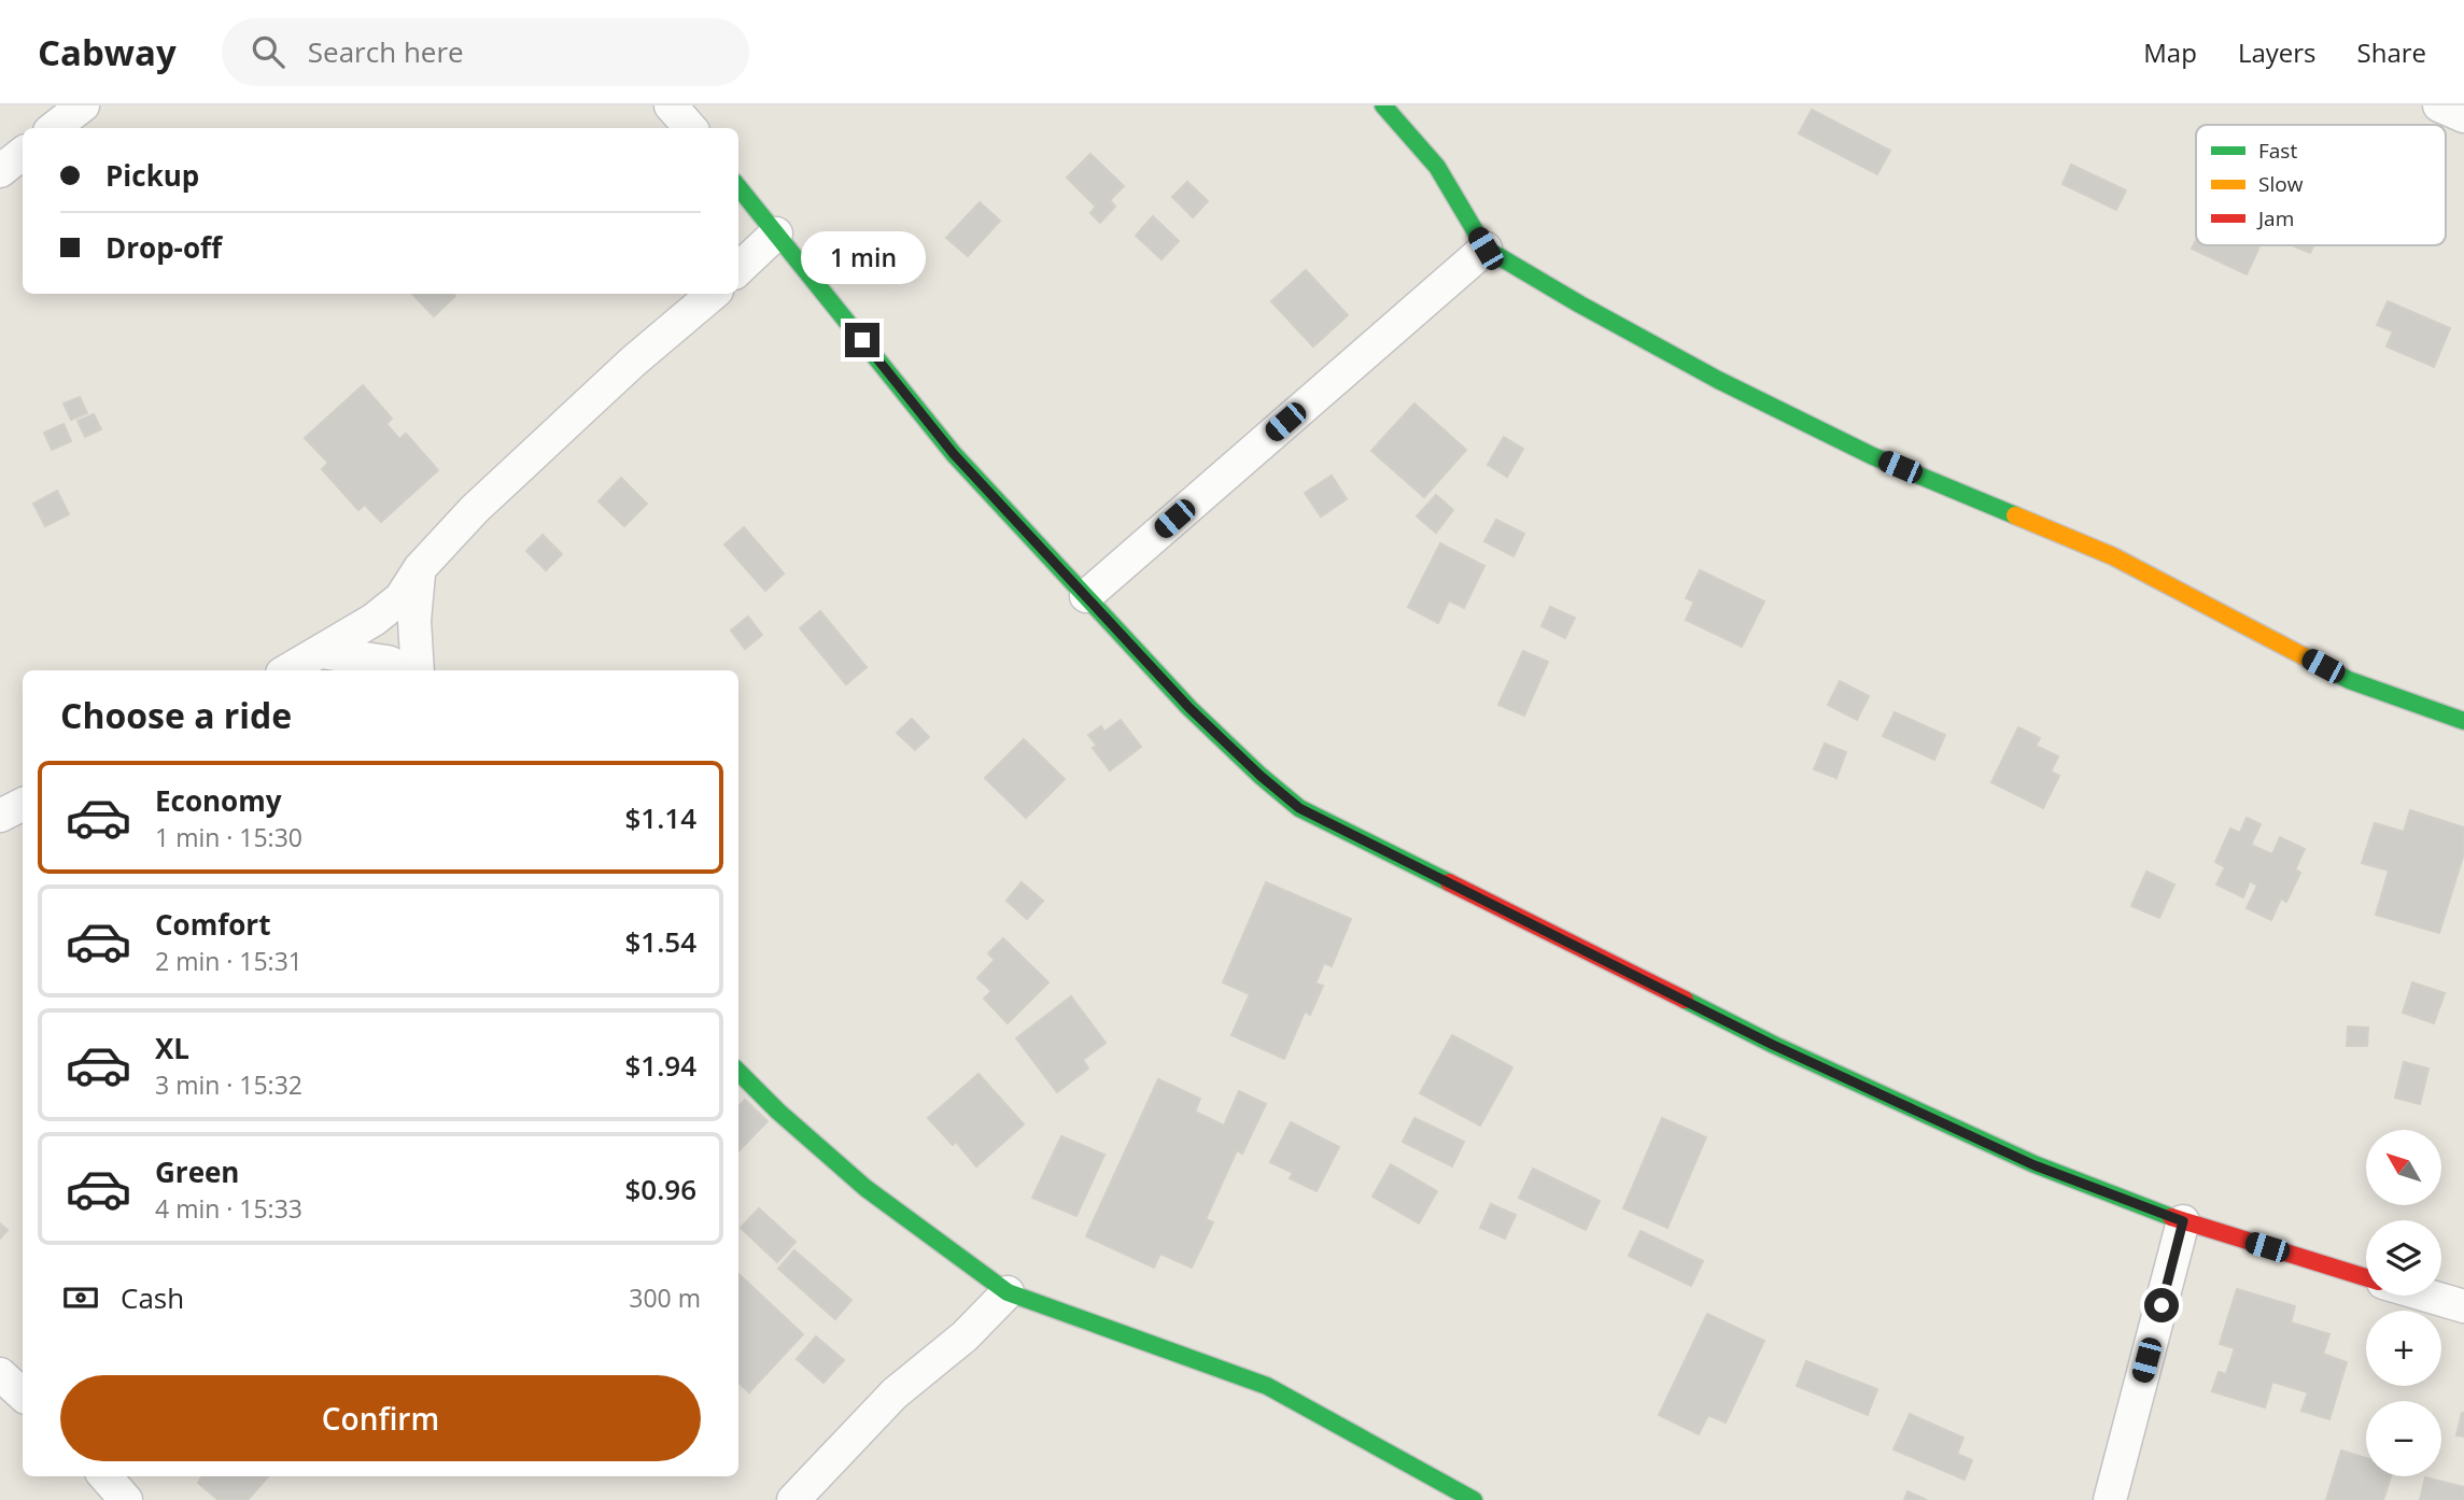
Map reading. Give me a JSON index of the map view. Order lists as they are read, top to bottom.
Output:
{
  "legend": ["Fast", "Slow", "Jam"],
  "north": "top left",
  "page": {
    "header": "Cabway",
    "search": "Search here",
    "nav": ["Map", "Layers", "Share"],
    "banner": ["Pickup", "Drop-off"],
    "bubble": "1 min",
    "heading": "Choose a ride",
    "list": [
      {
        "name": "Economy",
        "note": "1 min · 15:30",
        "value": "$1.14"
      },
      {
        "name": "Comfort",
        "note": "2 min · 15:31",
        "value": "$1.54"
      },
      {
        "name": "XL",
        "note": "3 min · 15:32",
        "value": "$1.94"
      },
      {
        "name": "Green",
        "note": "4 min · 15:33",
        "value": "$0.96"
      }
    ],
    "map_buttons": ["+", "−"],
    "pay": ["Cash", "300 m"],
    "buttons": "Confirm"
  }
}
